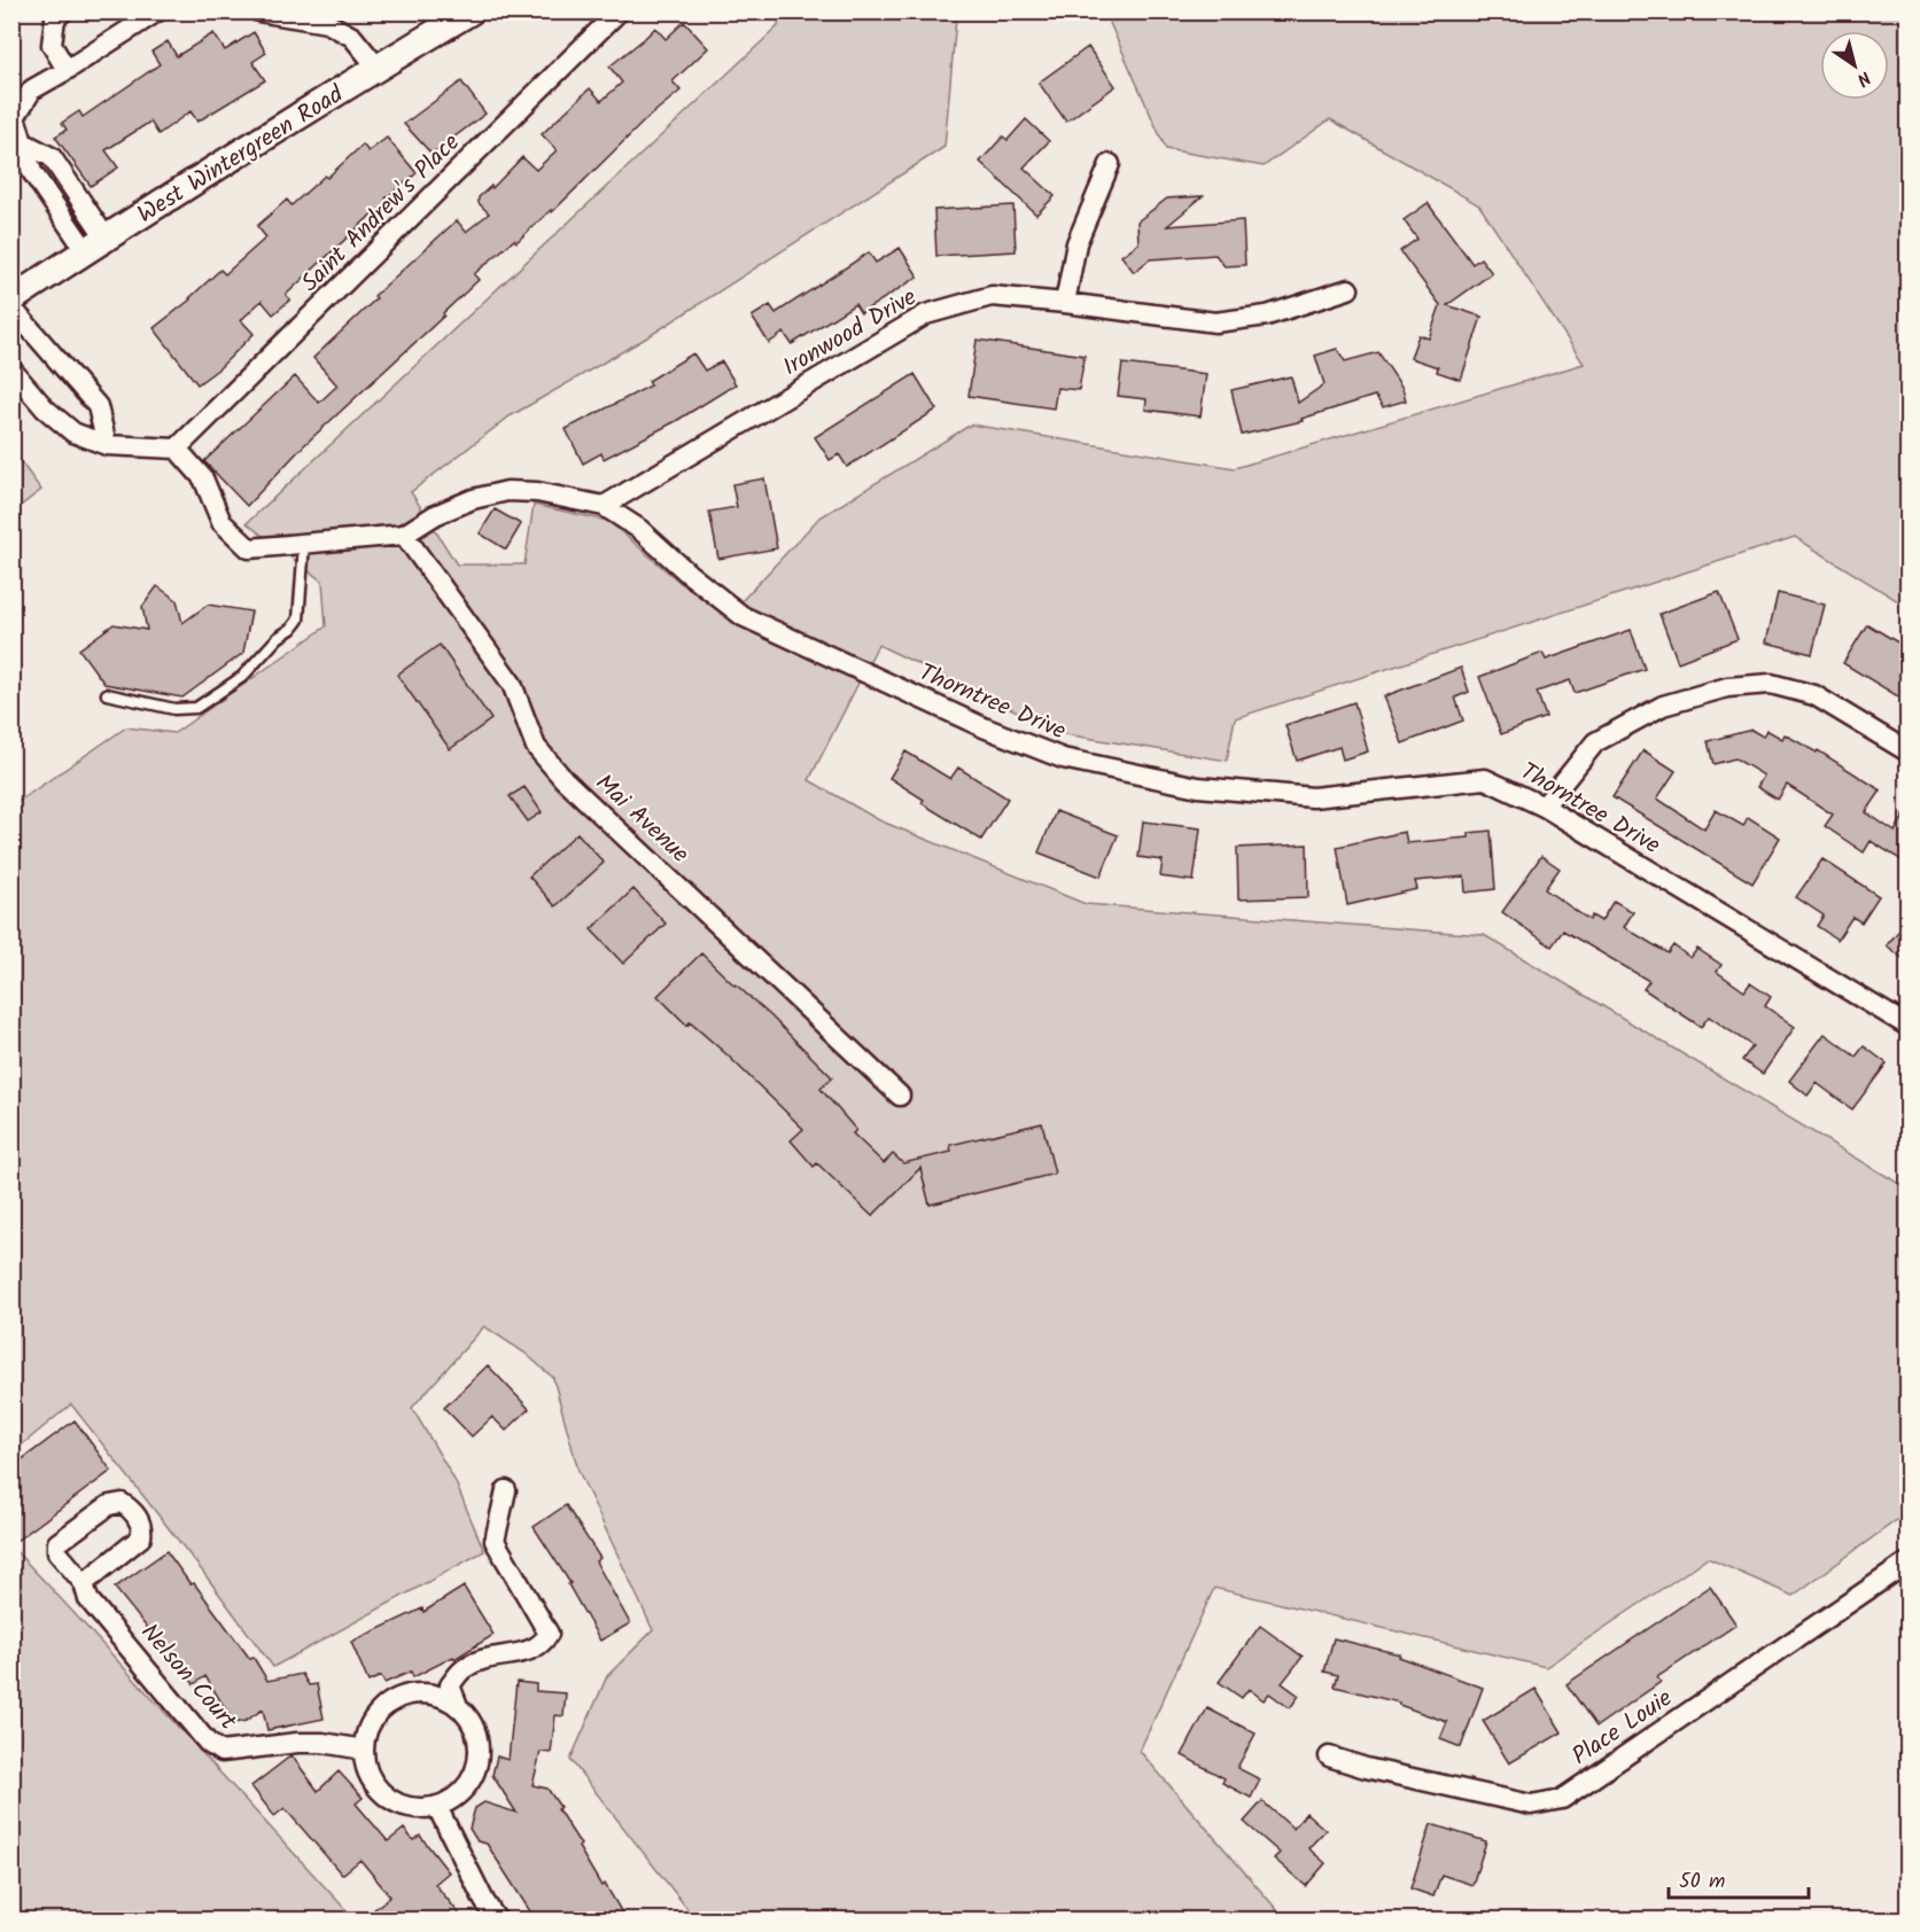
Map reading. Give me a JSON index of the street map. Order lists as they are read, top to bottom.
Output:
{
  "streets": {
    "main road": ["West Wintergreen Road"],
    "street": [
      "Saint Andrew's Place",
      "Ironwood Drive",
      "Thorntree Drive",
      "Mai Avenue",
      "Nelson Court",
      "Place Louie"
    ]
  },
  "crossings": [
    ["Saint Andrew's Place", "Thorntree Drive"],
    ["Ironwood Drive", "Thorntree Drive"],
    ["Thorntree Drive", "Mai Avenue"]
  ],
  "scale_bar": "50 m",
  "north": "bottom right"
}
